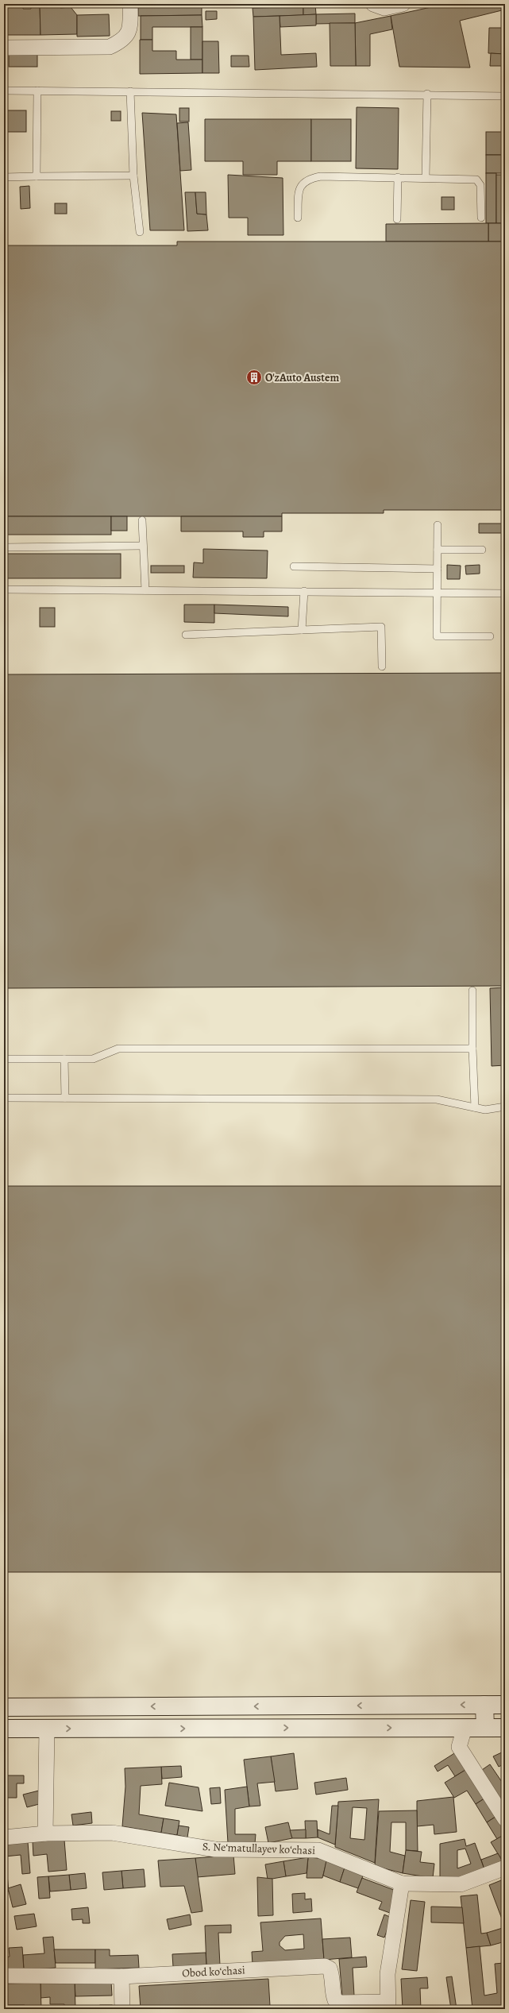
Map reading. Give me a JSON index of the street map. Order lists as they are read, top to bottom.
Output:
{
  "streets": {
    "street": ["S. Neʻmatullayev koʻchasi", "Obod koʻchasi"]
  },
  "places": {
    "building": ["O'zAuto Austem"]
  }
}
